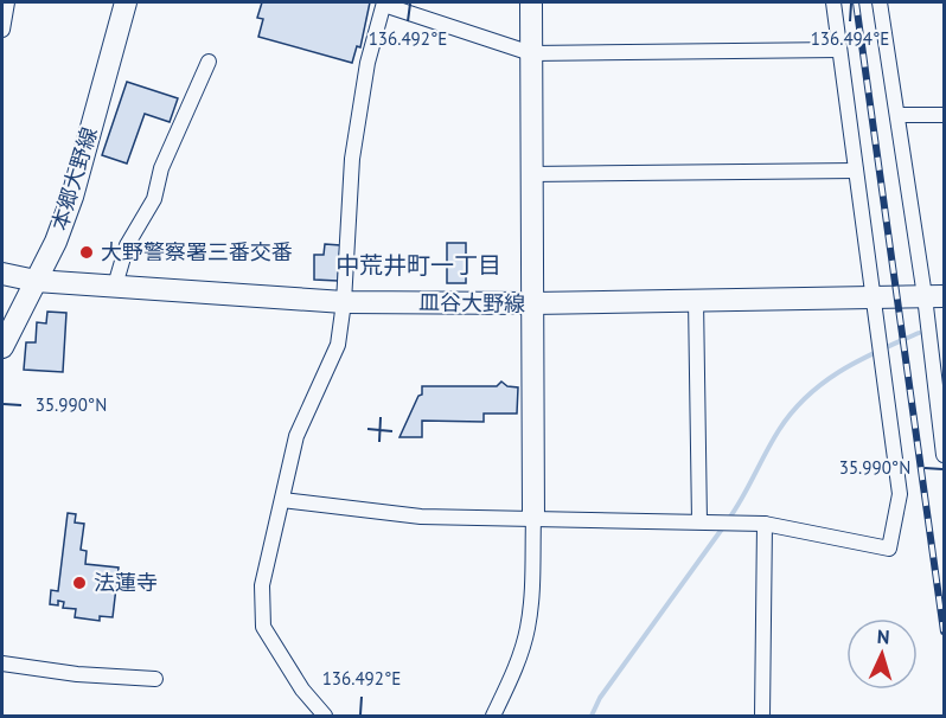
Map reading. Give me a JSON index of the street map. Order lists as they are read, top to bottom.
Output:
{
  "streets": {
    "main road": ["本郷大野線", "皿谷大野線"]
  },
  "crossings": [
    ["本郷大野線", "皿谷大野線"]
  ],
  "districts": ["中荒井町一丁目"],
  "places": ["大野警察署三番交番", "法蓮寺"],
  "north": "top",
  "coordinates": ["136.492°E", "136.494°E", "35.990°N"]
}
